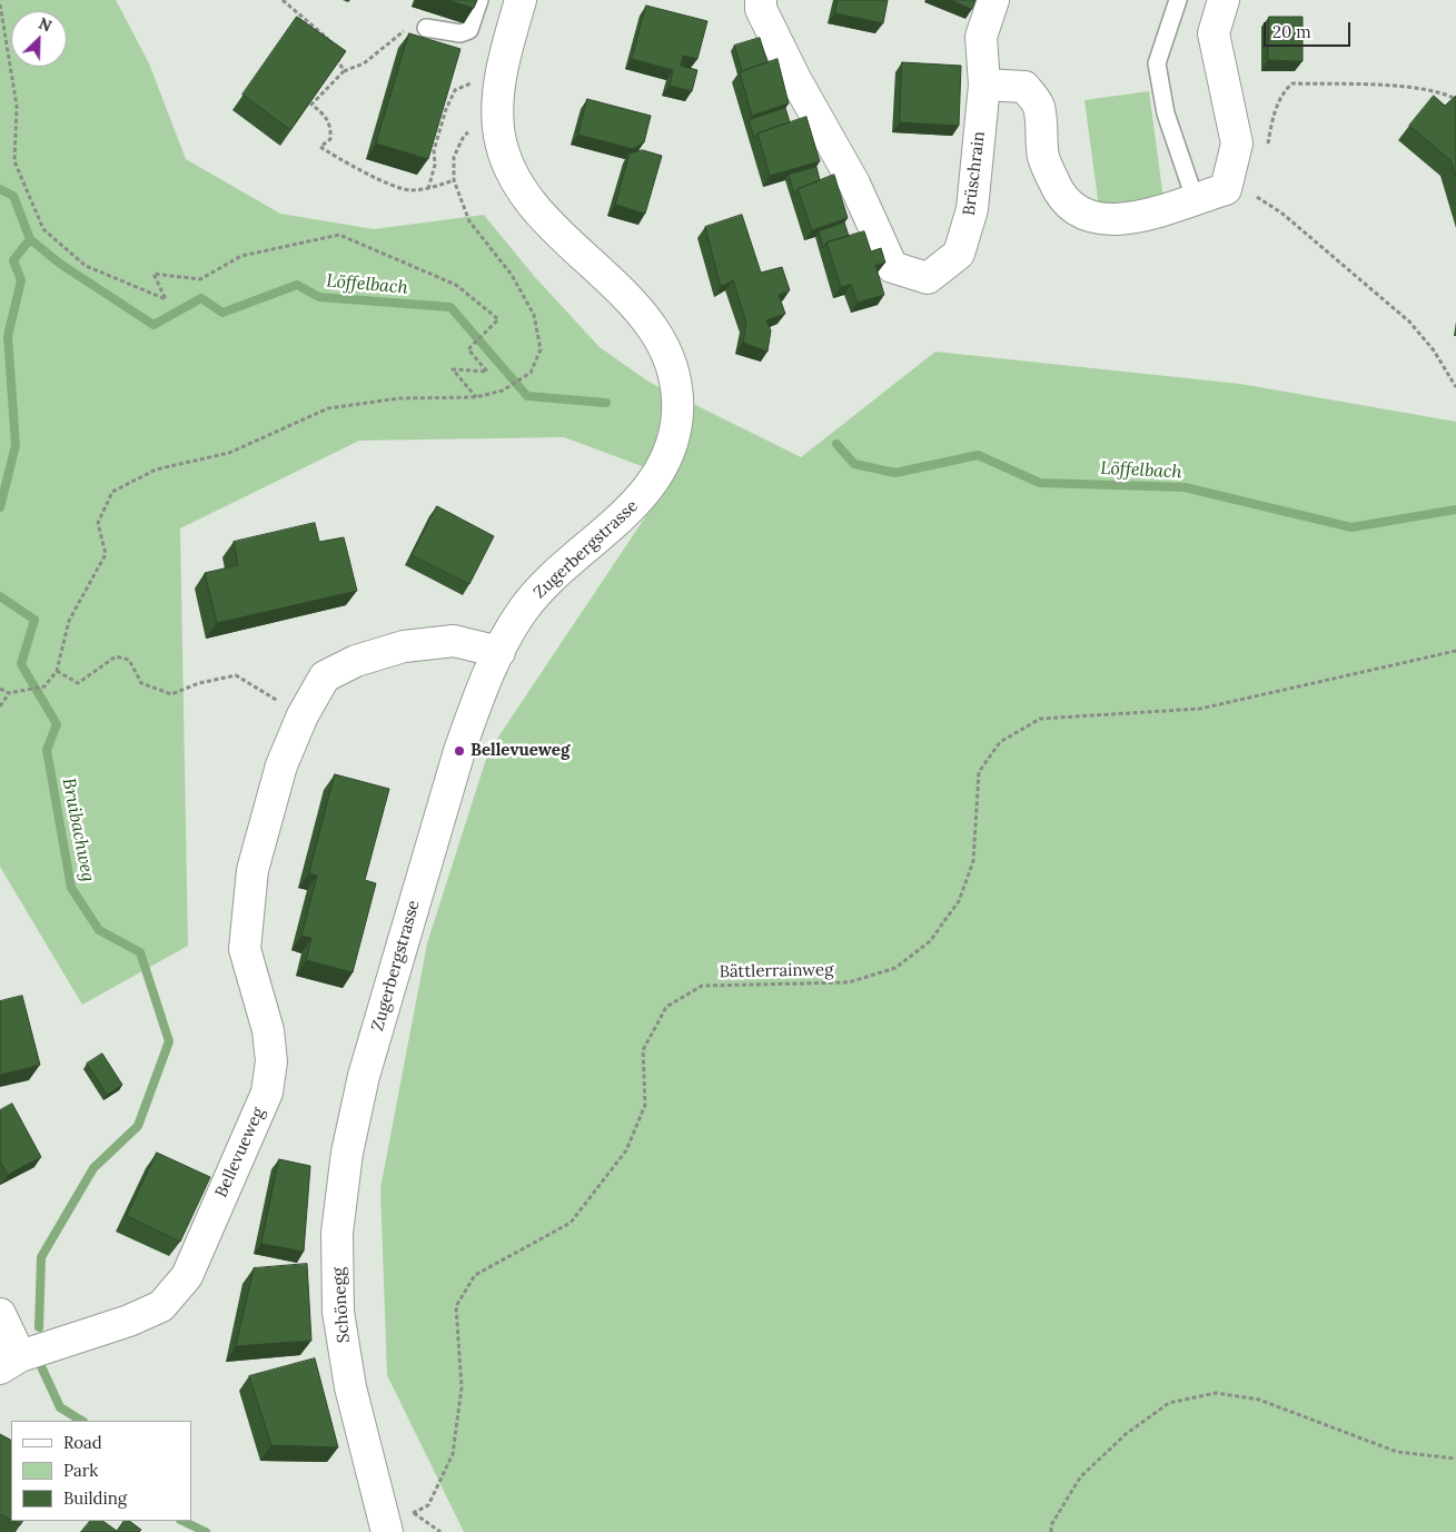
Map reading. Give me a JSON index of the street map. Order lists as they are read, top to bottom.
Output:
{
  "streets": {
    "street": [
      "Brüschrain",
      "Zugerbergstrasse",
      "Bellevueweg",
      "Schönegg"
    ],
    "path": ["Bättlerrainweg"]
  },
  "crossings": [
    ["Zugerbergstrasse", "Bellevueweg"],
    ["Zugerbergstrasse", "Schönegg"],
    ["Bättlerrainweg", "Schönegg"]
  ],
  "water": ["Löffelbach", "Bruibachweg"],
  "places": ["Bellevueweg"],
  "legend": ["Road", "Park", "Building"],
  "scale_bar": "20 m",
  "north": "top right"
}
